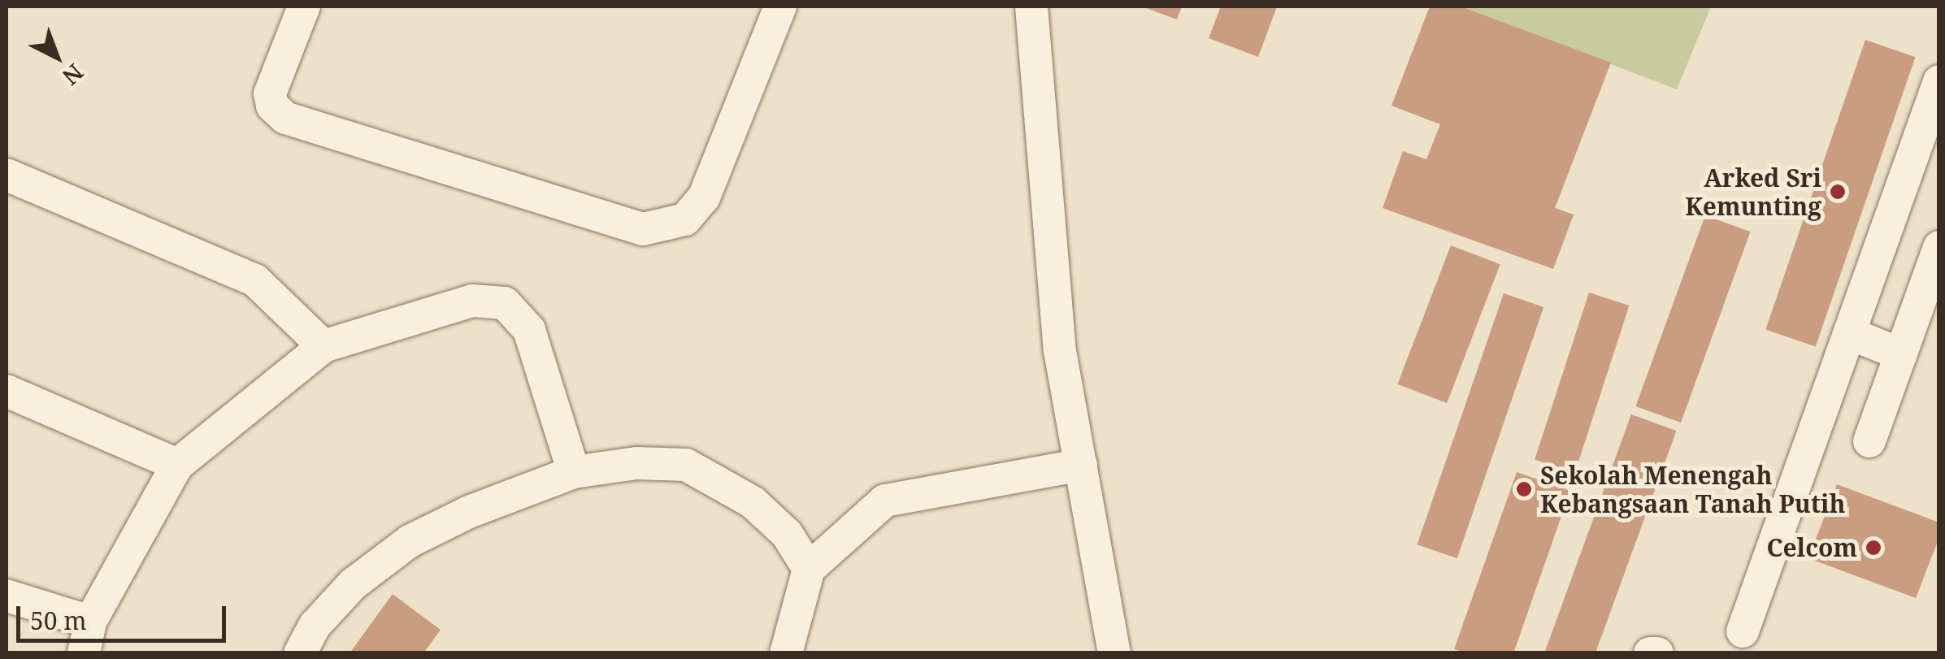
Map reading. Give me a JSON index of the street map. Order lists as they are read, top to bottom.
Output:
{
  "places": ["Arked Sri Kemunting", "Sekolah Menengah Kebangsaan Tanah Putih", "Celcom"],
  "scale_bar": "50 m",
  "north": "bottom right"
}
